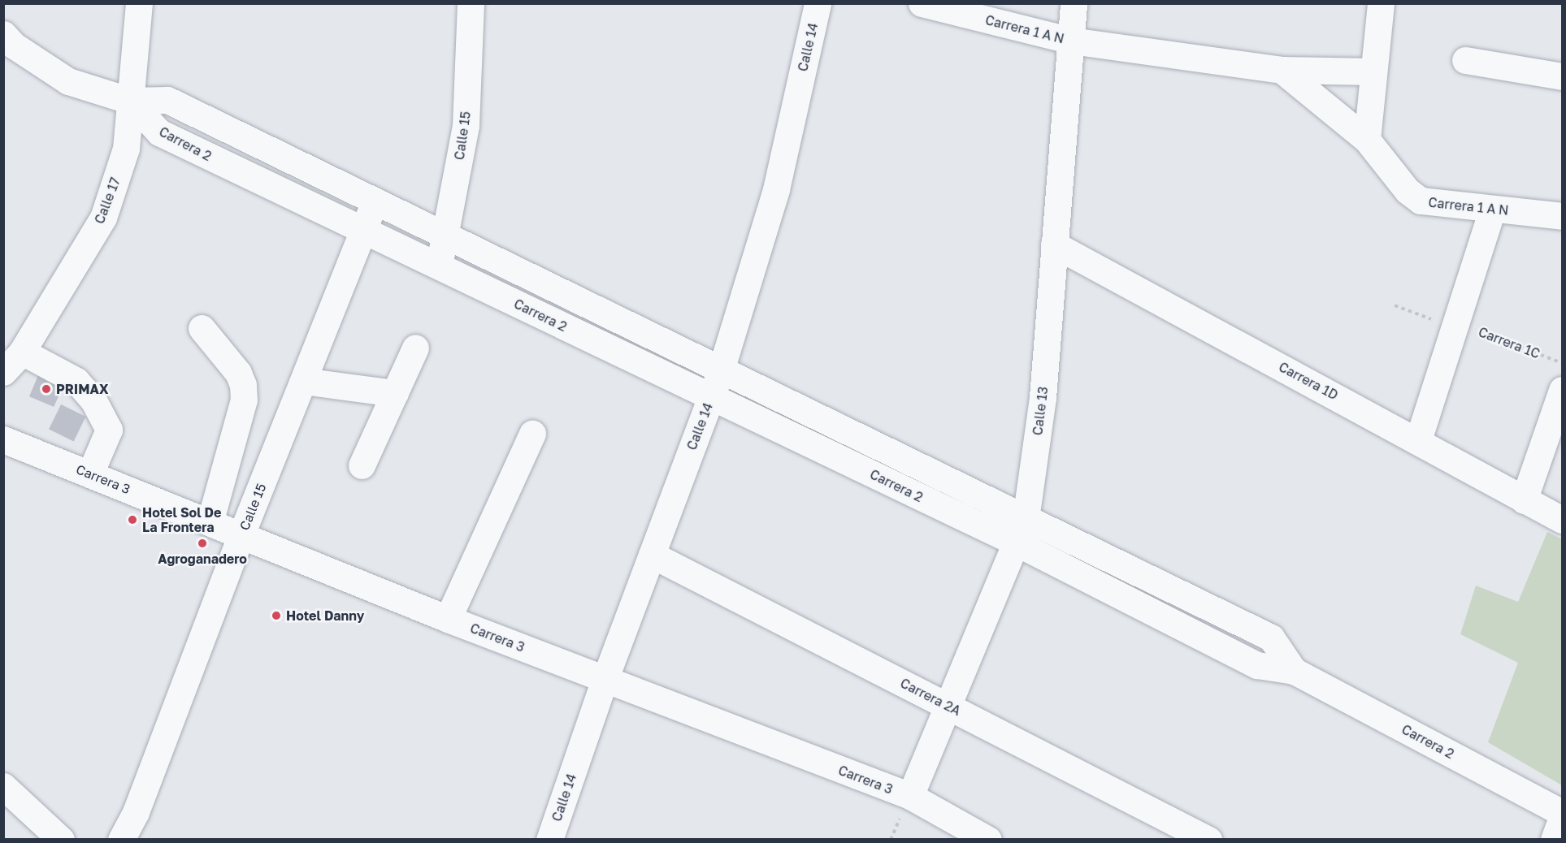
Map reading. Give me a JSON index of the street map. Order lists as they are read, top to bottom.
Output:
{
  "streets": {
    "street": [
      "Carrera 1 A N",
      "Calle 14",
      "Calle 15",
      "Carrera 2",
      "Calle 17",
      "Carrera 1D",
      "Calle 13",
      "Carrera 3",
      "Carrera 2A"
    ],
    "path": ["Carrera 1C"]
  },
  "crossings": [
    ["Carrera 1 A N", "Calle 13"],
    ["Calle 14", "Carrera 2"],
    ["Calle 14", "Carrera 3"],
    ["Calle 14", "Carrera 2A"],
    ["Calle 15", "Carrera 2"],
    ["Calle 15", "Carrera 3"],
    ["Carrera 2", "Calle 17"],
    ["Carrera 2", "Calle 13"],
    ["Carrera 1D", "Calle 13"],
    ["Calle 13", "Carrera 3"],
    ["Calle 13", "Carrera 2A"]
  ],
  "places": [
    "PRIMAX",
    "Hotel Sol De La Frontera",
    "Agroganadero",
    "Hotel Danny"
  ]
}
